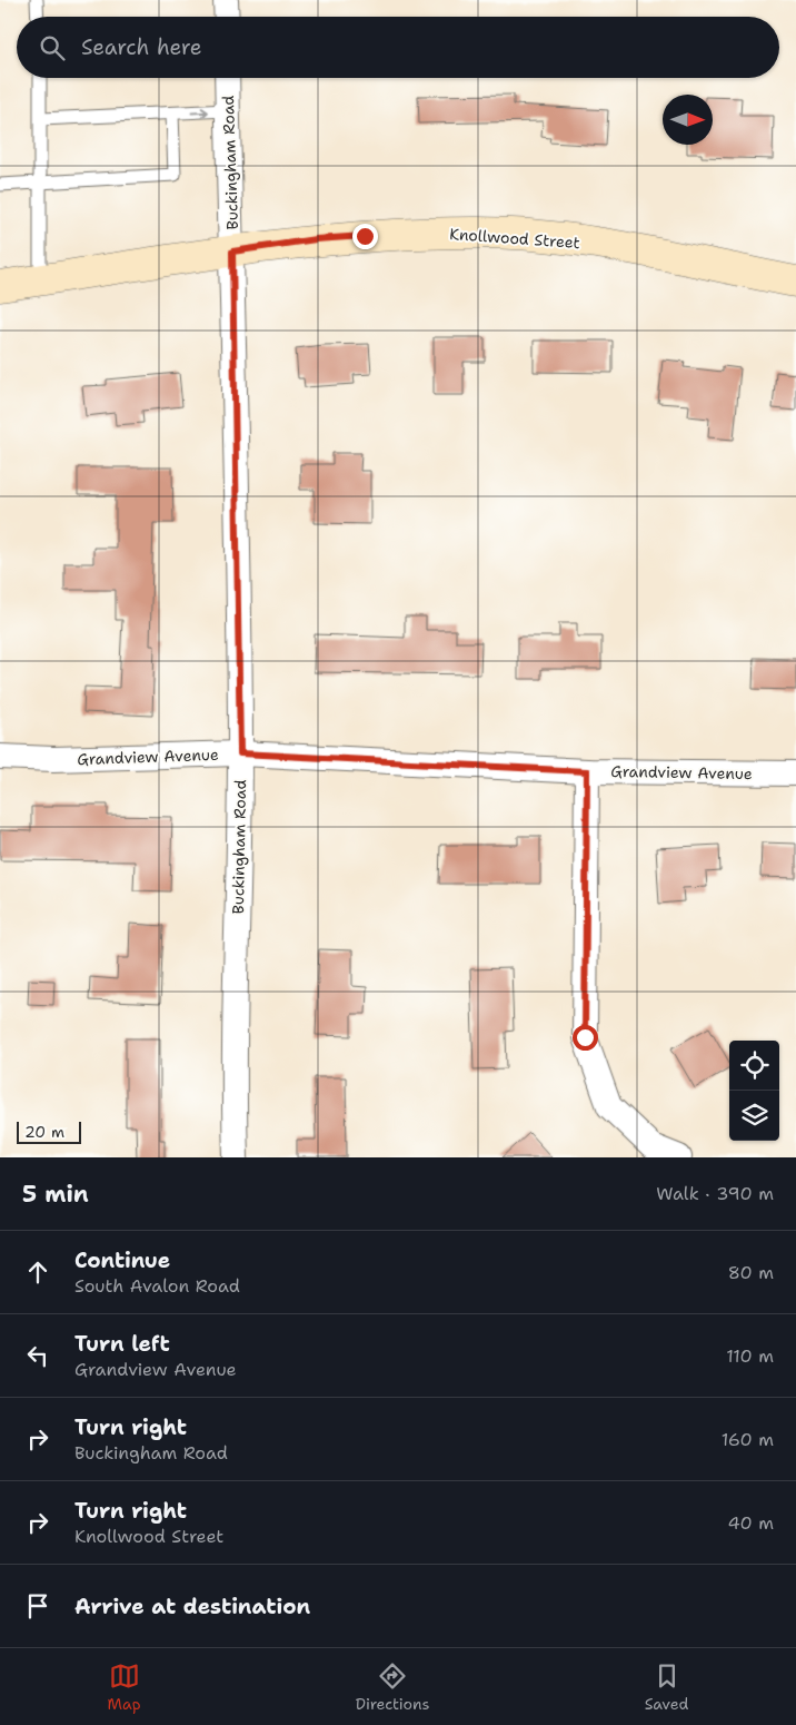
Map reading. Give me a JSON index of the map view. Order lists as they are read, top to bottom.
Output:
{
  "streets": {
    "main road": ["Knollwood Street"],
    "street": ["Buckingham Road", "Grandview Avenue"]
  },
  "crossings": [
    ["Buckingham Road", "Knollwood Street"],
    ["Buckingham Road", "Grandview Avenue"]
  ],
  "scale_bar": "20 m",
  "north": "right",
  "page": {
    "search": "Search here",
    "scale": "20 m",
    "heading": ["5 min", "Walk · 390 m"],
    "list": [
      ["Continue", "South Avalon Road", "80 m"],
      ["Turn left", "Grandview Avenue", "110 m"],
      ["Turn right", "Buckingham Road", "160 m"],
      ["Turn right", "Knollwood Street", "40 m"],
      "Arrive at destination"
    ],
    "nav": ["Map", "Directions", "Saved"]
  }
}
